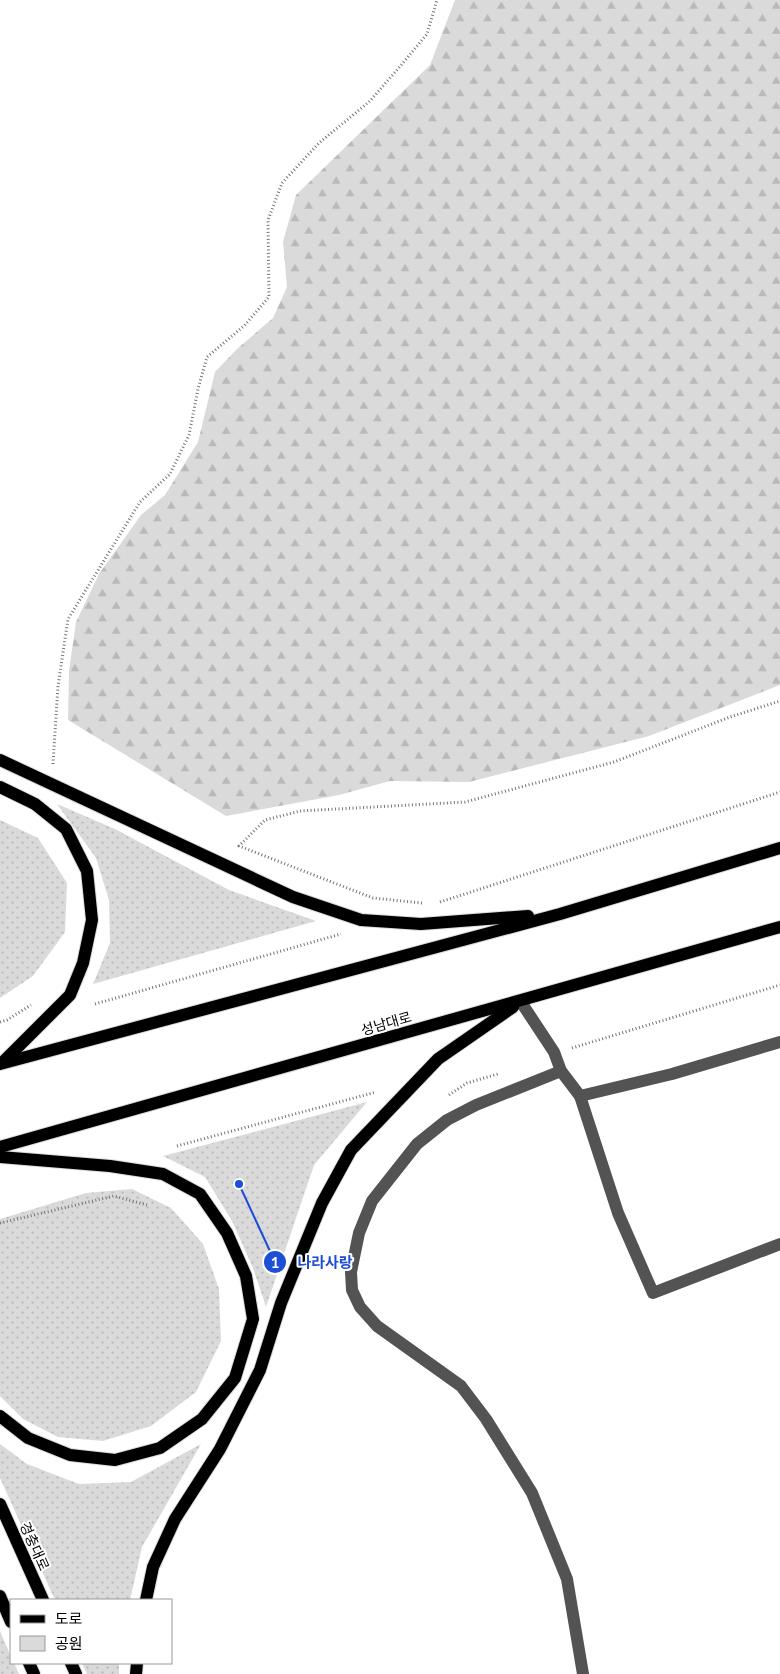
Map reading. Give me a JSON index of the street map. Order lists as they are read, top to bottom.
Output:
{
  "streets": {
    "main road": ["성남대로", "경충대로"]
  },
  "places": ["나라사랑"],
  "legend": ["도로", "공원"]
}
